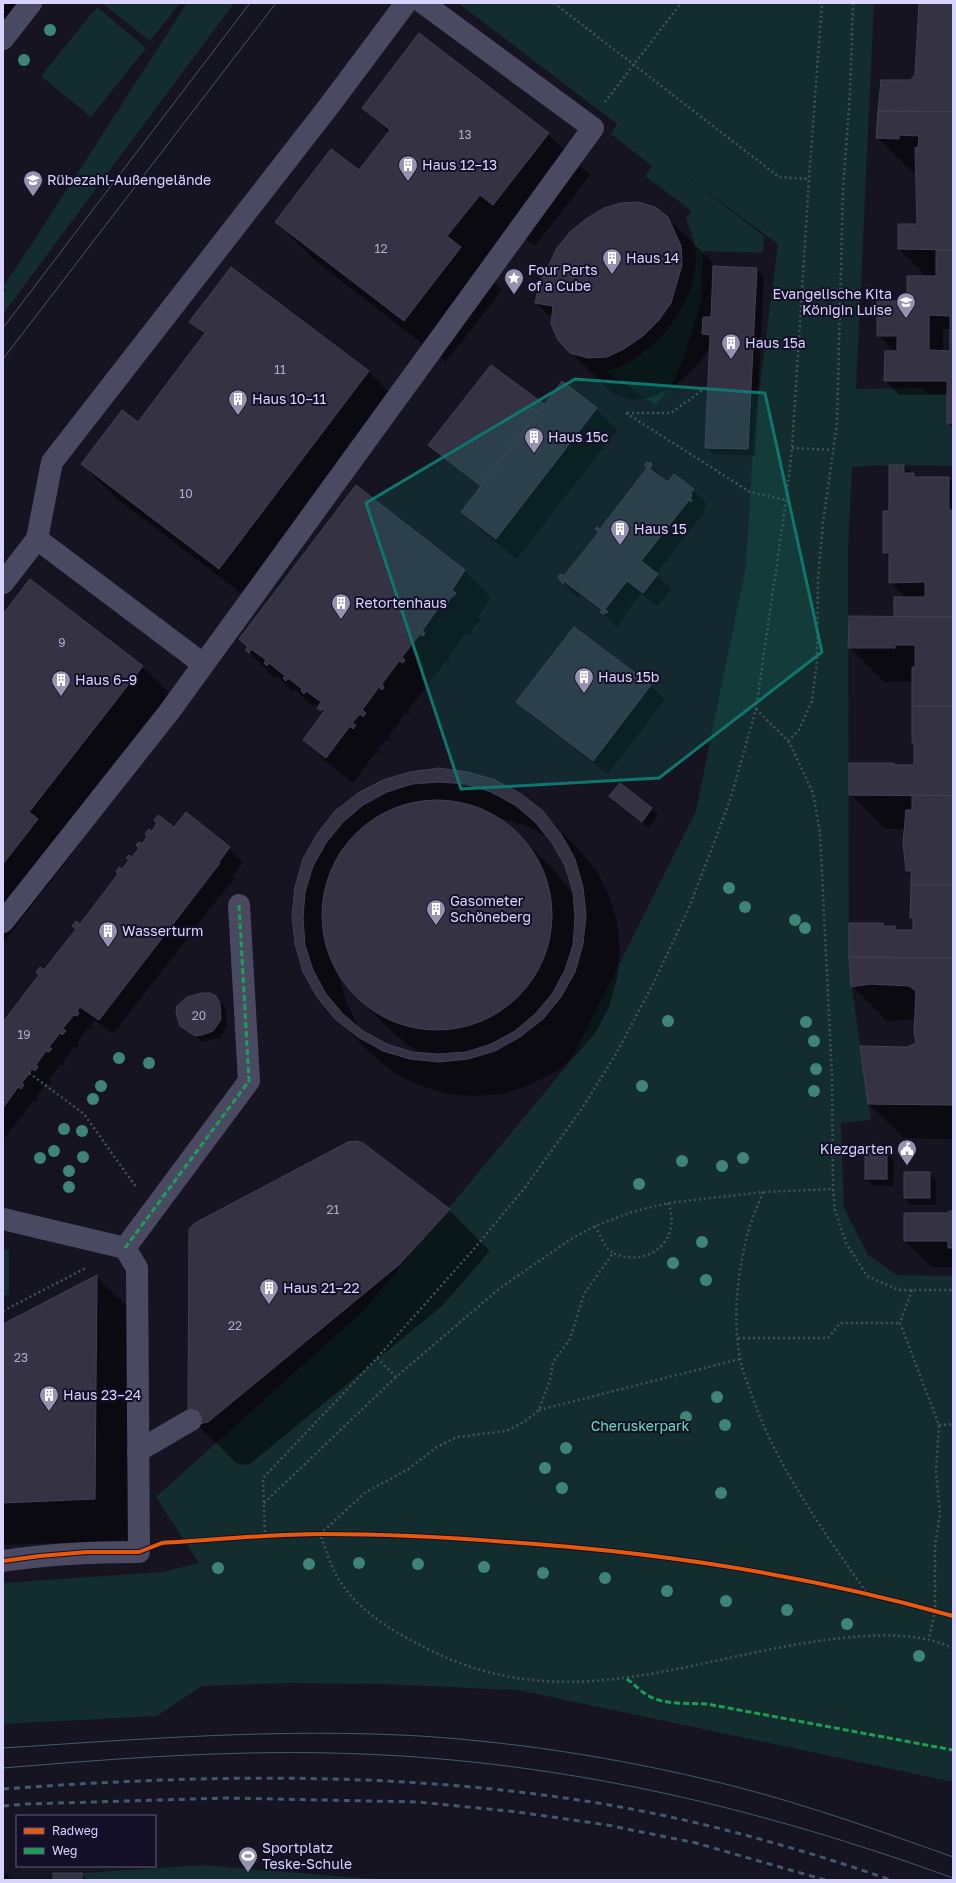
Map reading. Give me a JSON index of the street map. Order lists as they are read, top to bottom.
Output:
{
  "parks": ["Cheruskerpark"],
  "places": {
    "building": [
      "Haus 12–13",
      "Haus 14",
      "Haus 15a",
      "Haus 10–11",
      "Haus 15c",
      "Haus 15",
      "Retortenhaus",
      "Haus 15b",
      "Haus 6–9",
      "Gasometer Schöneberg",
      "Wasserturm",
      "Haus 21–22",
      "Haus 23–24"
    ],
    "school or university": ["Rübezahl-Außengelände", "Evangelische Kita Königin Luise"],
    "place": ["Four Parts of a Cube"],
    "public building": ["Kiezgarten"],
    "sports": ["Sportplatz Teske-Schule"]
  },
  "house_numbers": [
    "13",
    "12",
    "11",
    "10",
    "9",
    "20",
    "19",
    "21",
    "22",
    "23"
  ],
  "legend": ["Radweg", "Weg"]
}
